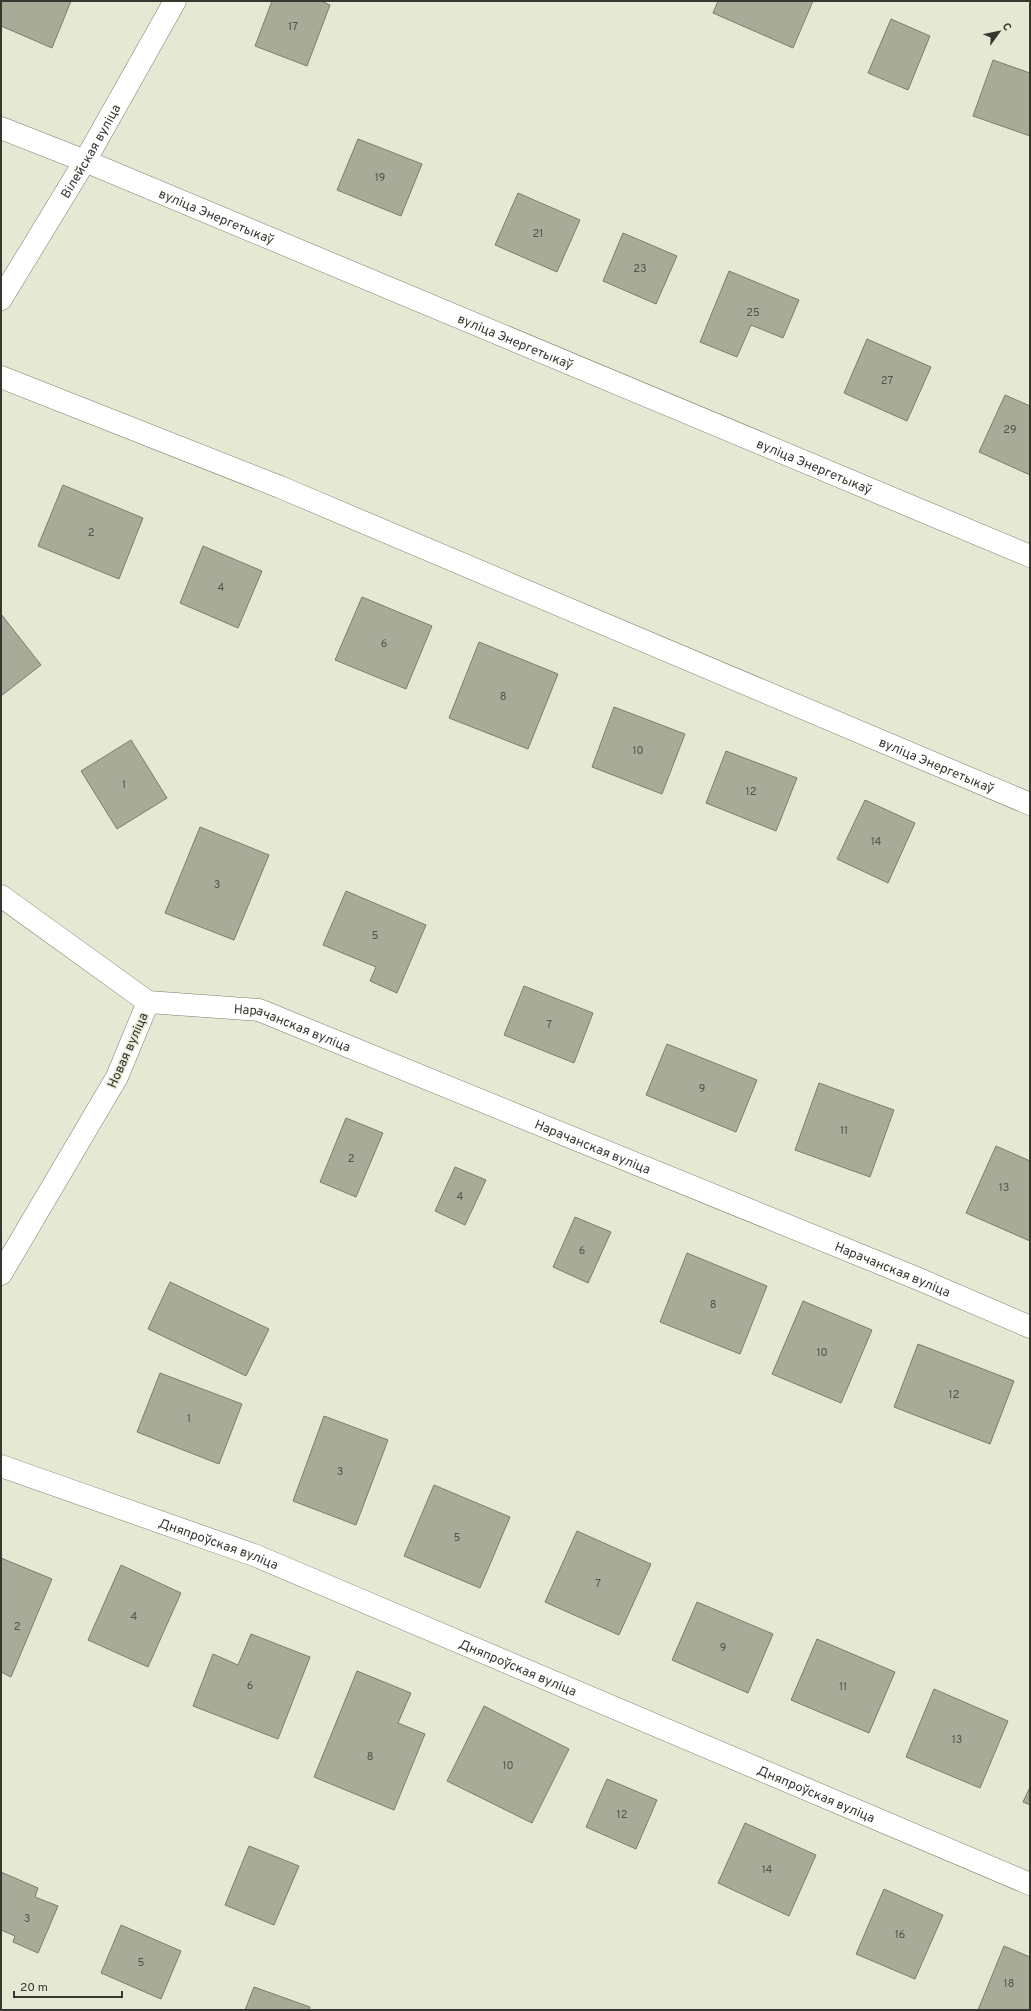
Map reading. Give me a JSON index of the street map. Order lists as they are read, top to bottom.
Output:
{
  "streets": {
    "street": [
      "Вілейская вуліца",
      "вуліца Энергетыкаў",
      "Нарачанская вуліца",
      "Новая вуліца",
      "Дняпроўская вуліца"
    ]
  },
  "crossings": [
    ["Вілейская вуліца", "вуліца Энергетыкаў"],
    ["Нарачанская вуліца", "Новая вуліца"]
  ],
  "house_numbers": [
    "17",
    "19",
    "21",
    "23",
    "25",
    "27",
    "29",
    "2",
    "4",
    "6",
    "8",
    "10",
    "1",
    "12",
    "14",
    "3",
    "5",
    "7",
    "9",
    "11",
    "2",
    "13",
    "4",
    "6",
    "8",
    "10",
    "12",
    "1",
    "3",
    "5",
    "7",
    "4",
    "2",
    "9",
    "6",
    "11",
    "13",
    "8",
    "10",
    "12",
    "14",
    "3",
    "16",
    "5",
    "18"
  ],
  "scale_bar": "20 m",
  "north": "top right"
}
